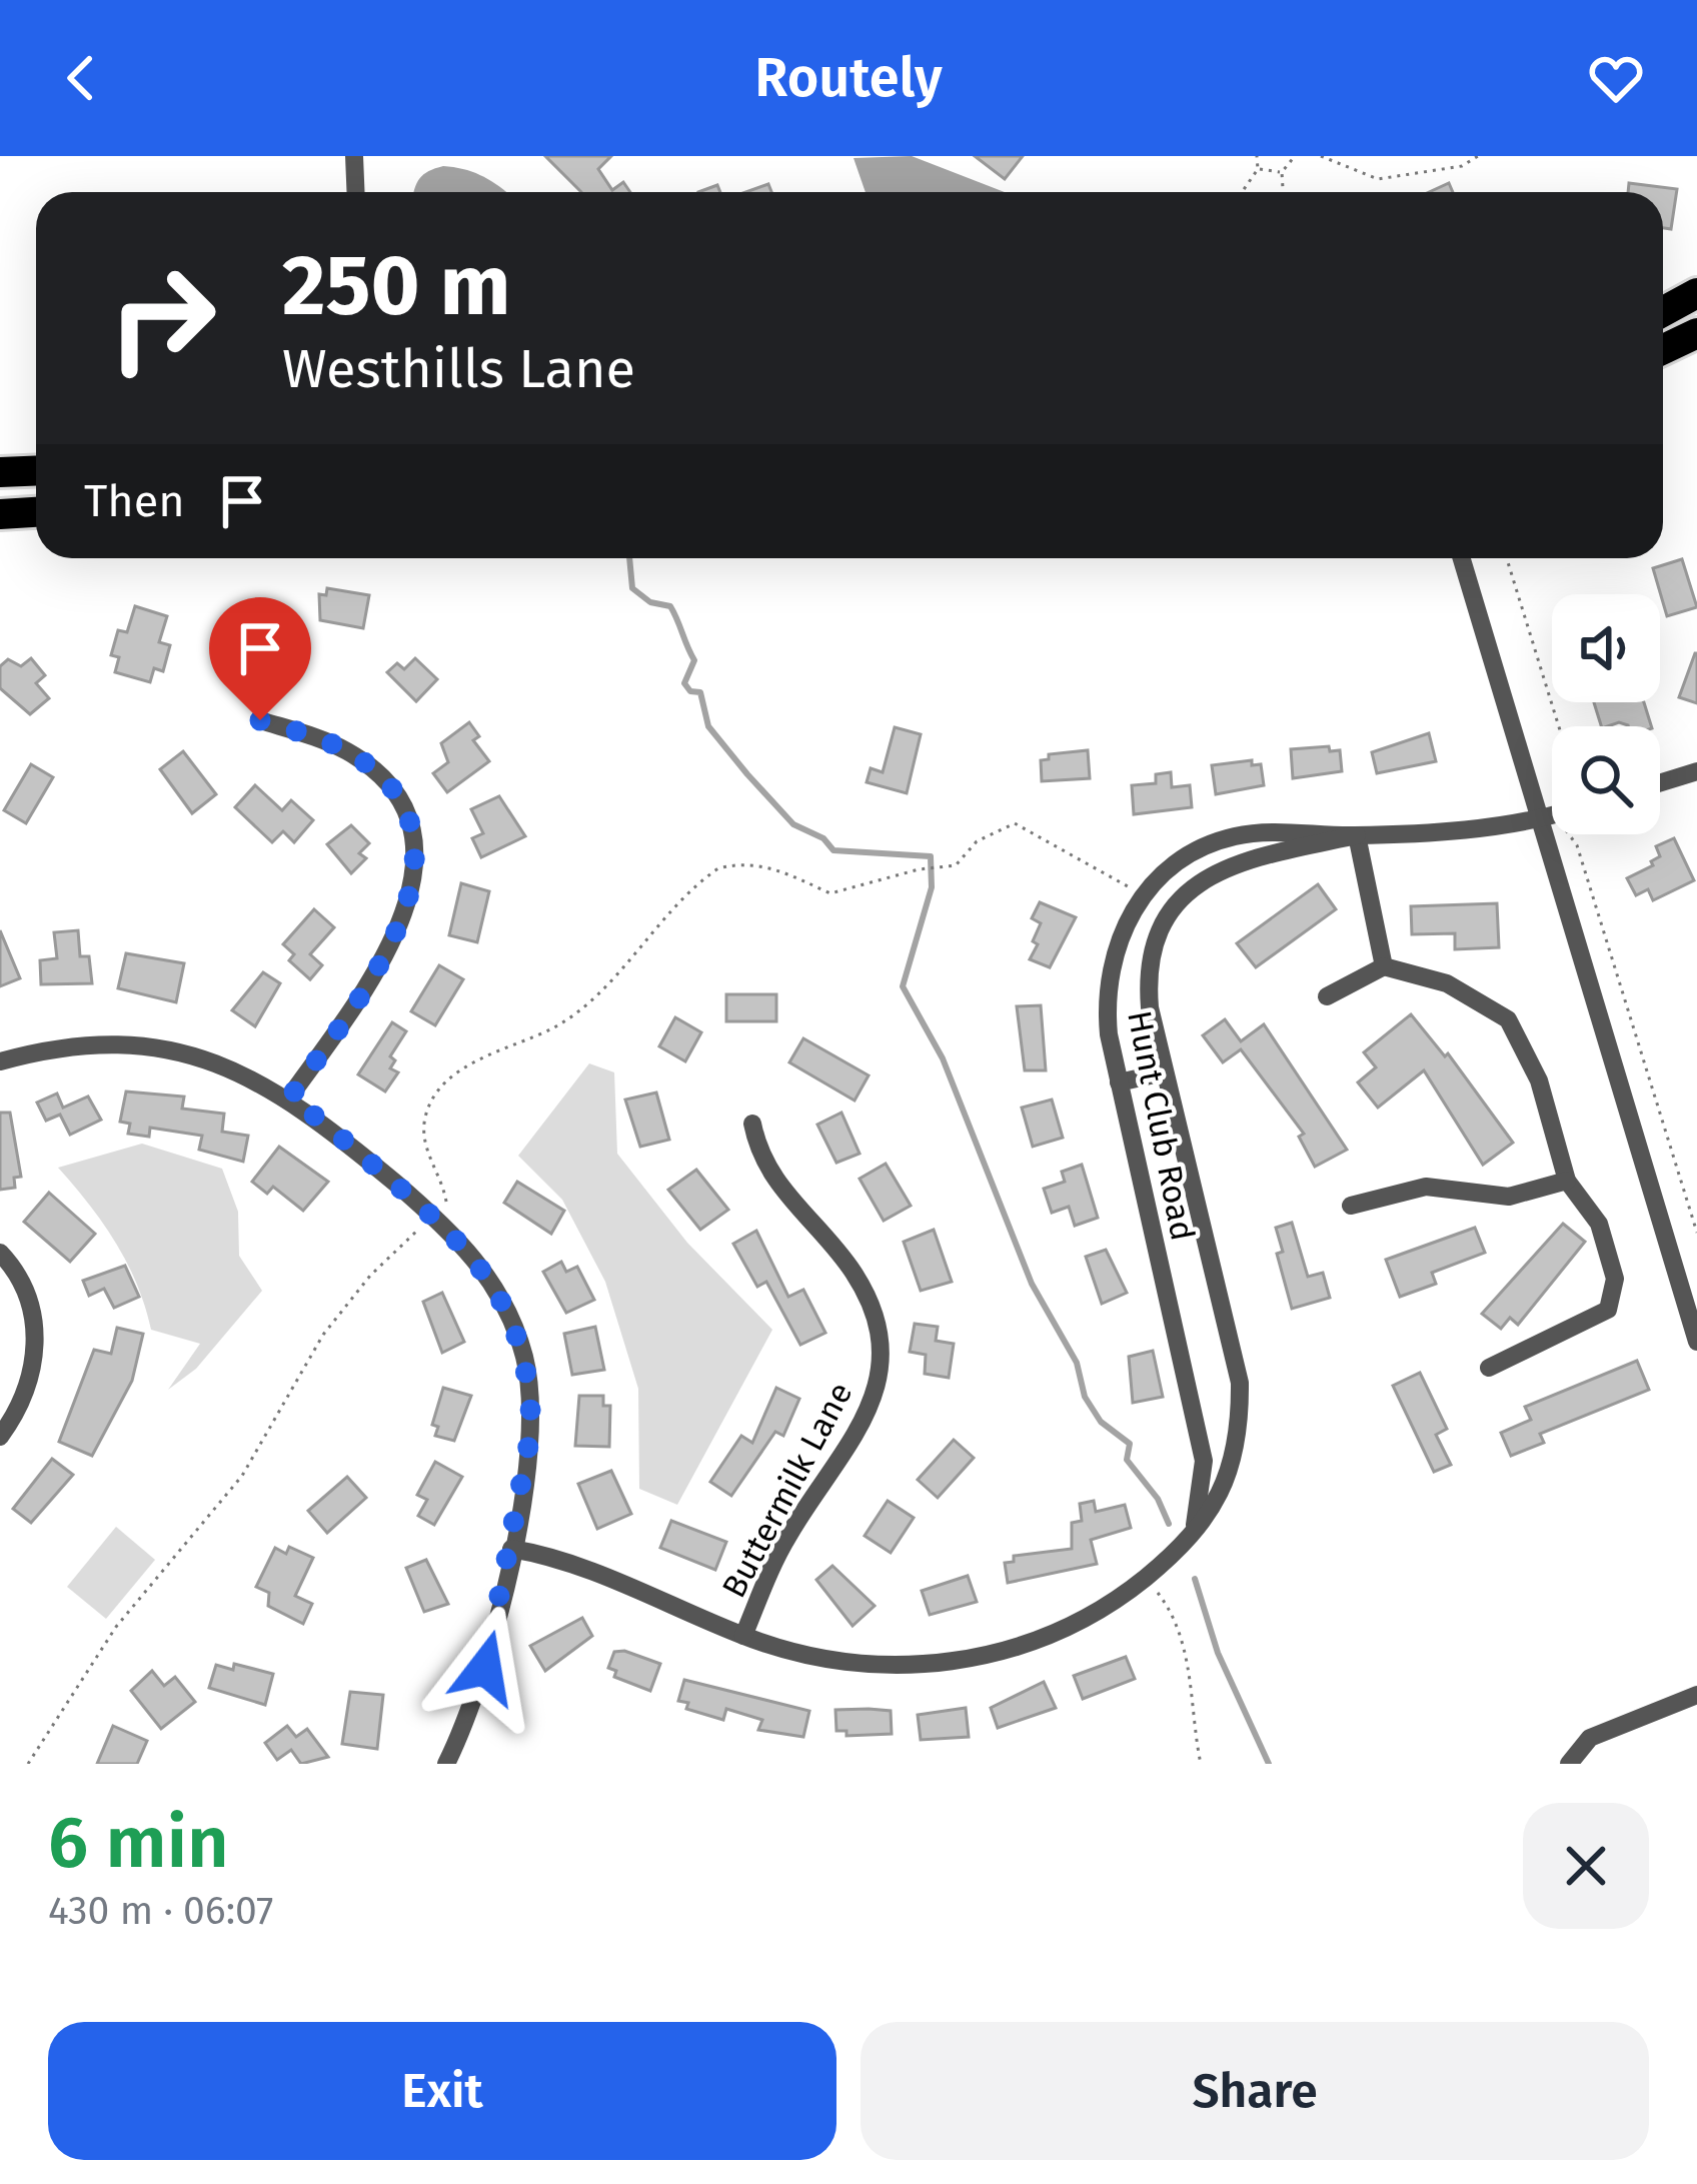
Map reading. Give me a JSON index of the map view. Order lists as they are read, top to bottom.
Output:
{
  "streets": {
    "street": ["Hunt Club Road", "Buttermilk Lane"]
  },
  "crossings": [
    ["Hunt Club Road", "Buttermilk Lane"]
  ],
  "page": {
    "header": "Routely",
    "turn": ["250 m", "Westhills Lane"],
    "then": "Then",
    "heading": ["6 min", "430 m · 06:07"],
    "buttons": ["Exit", "Share"]
  }
}
